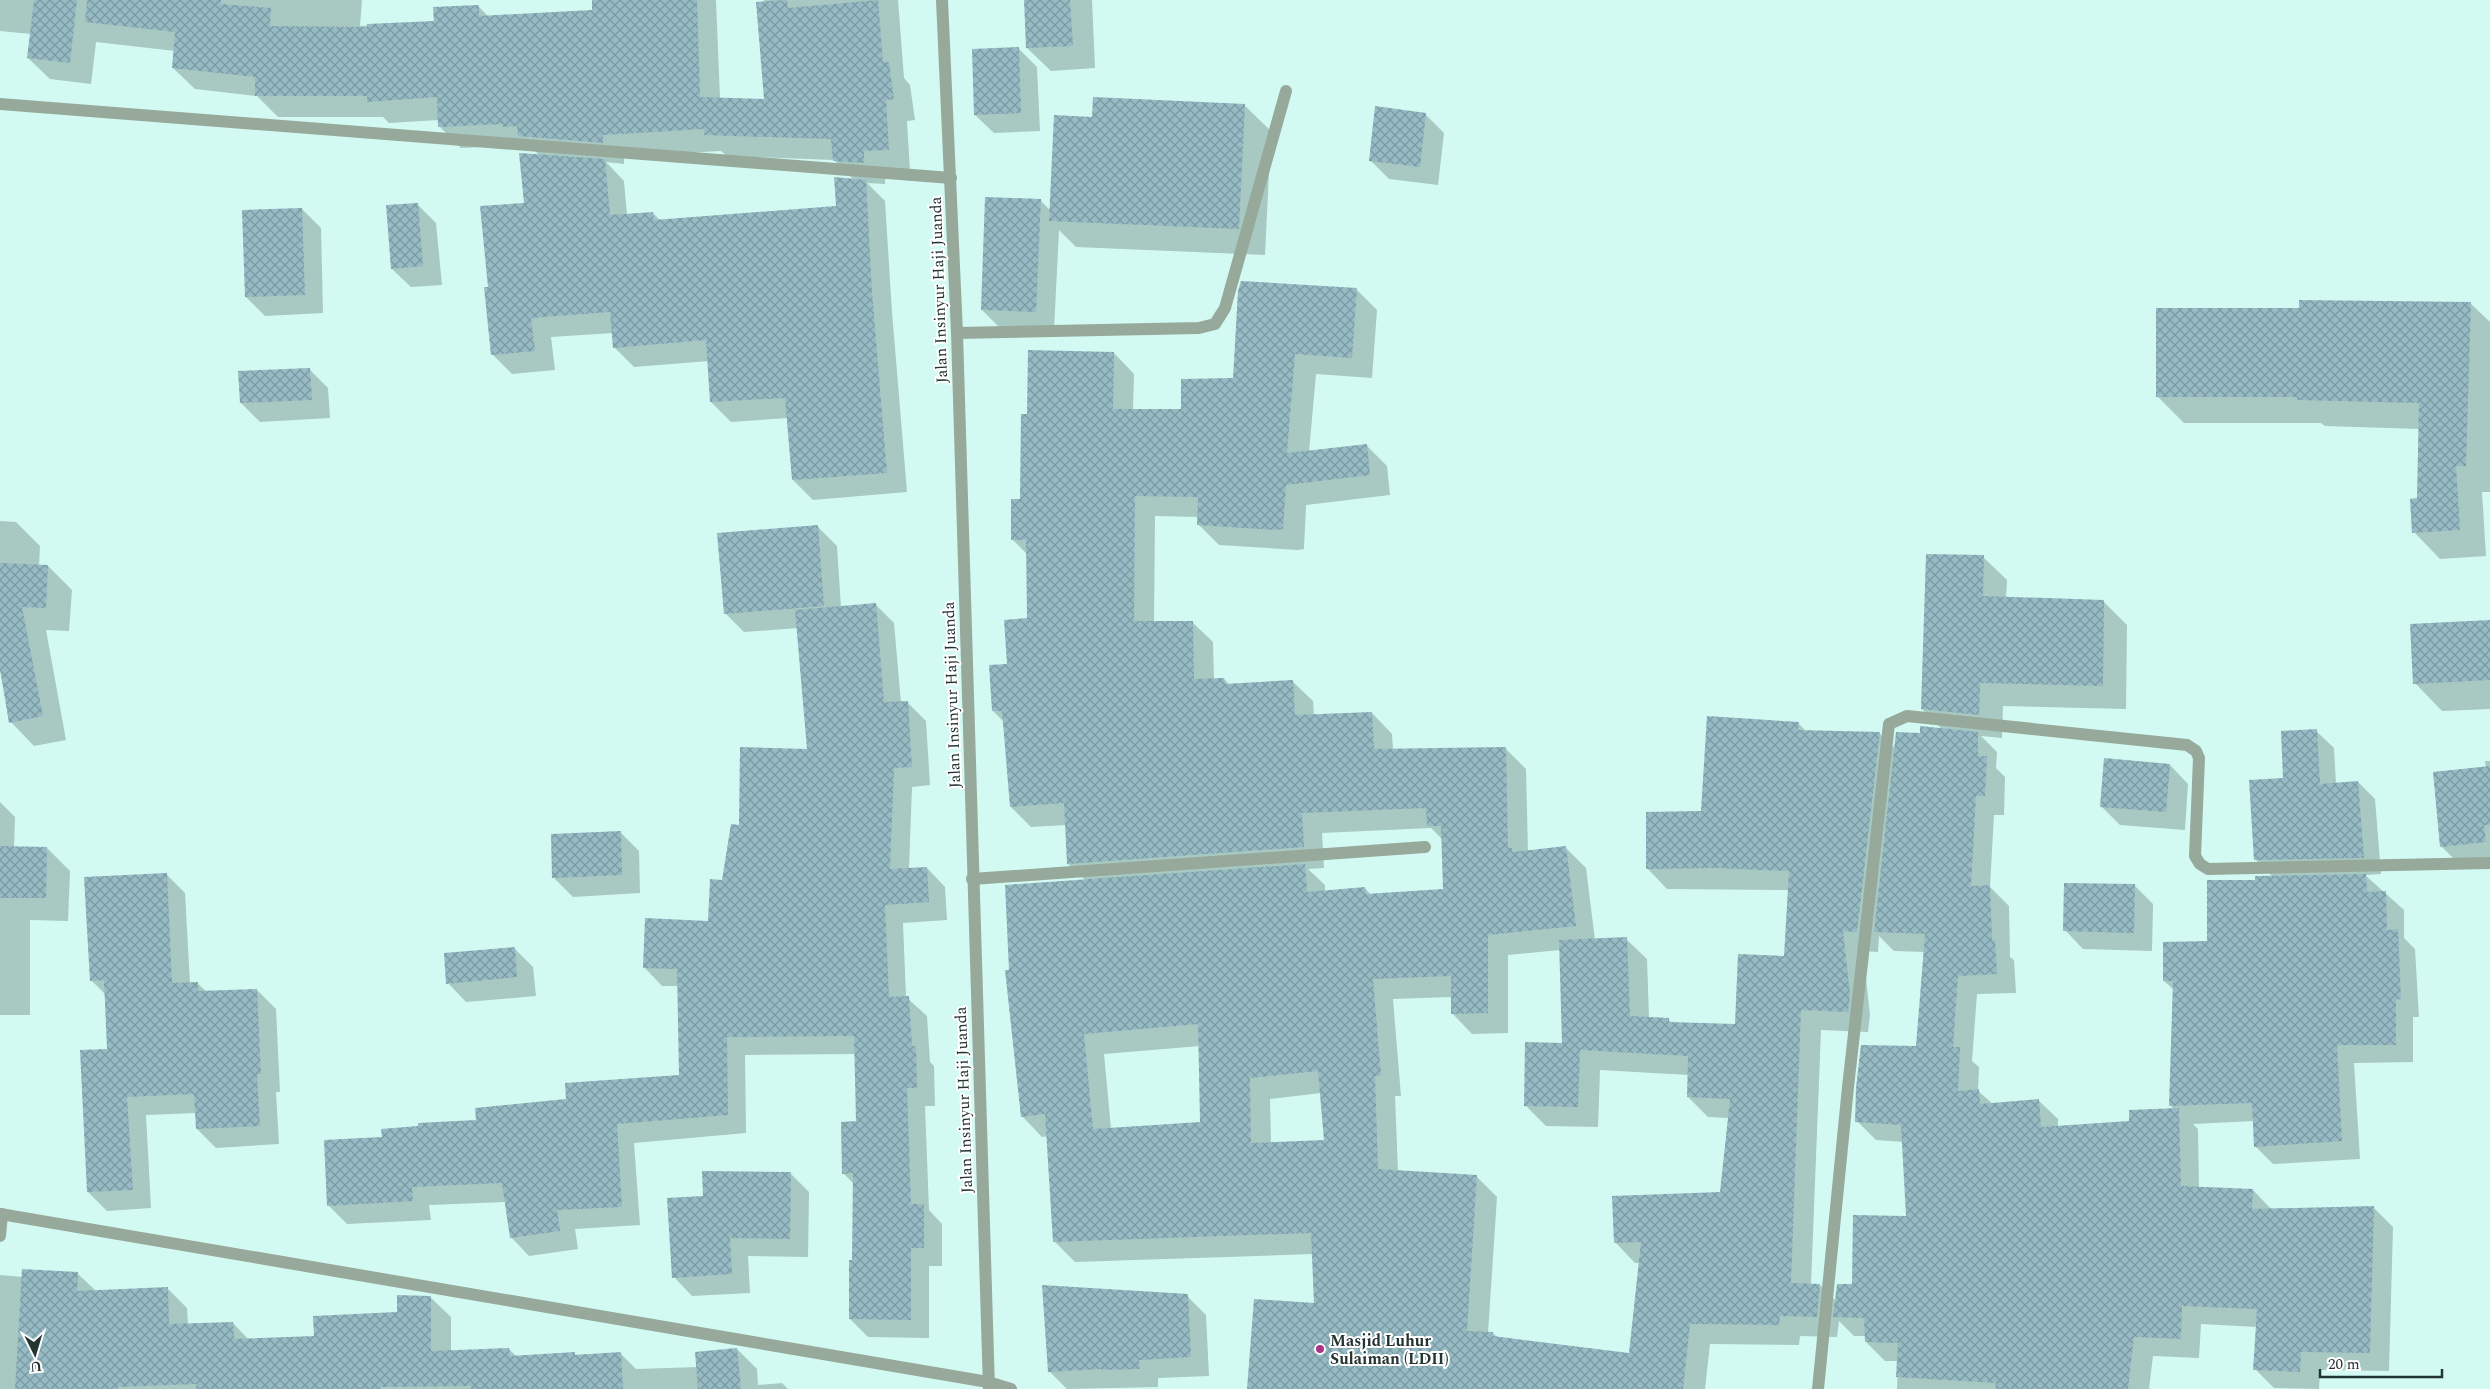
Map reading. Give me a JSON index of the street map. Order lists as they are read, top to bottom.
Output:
{
  "streets": {
    "street": ["Jalan Insinyur Haji Juanda"]
  },
  "places": ["Masjid Luhur Sulaiman (LDII)"],
  "scale_bar": "20 m",
  "north": "bottom"
}
